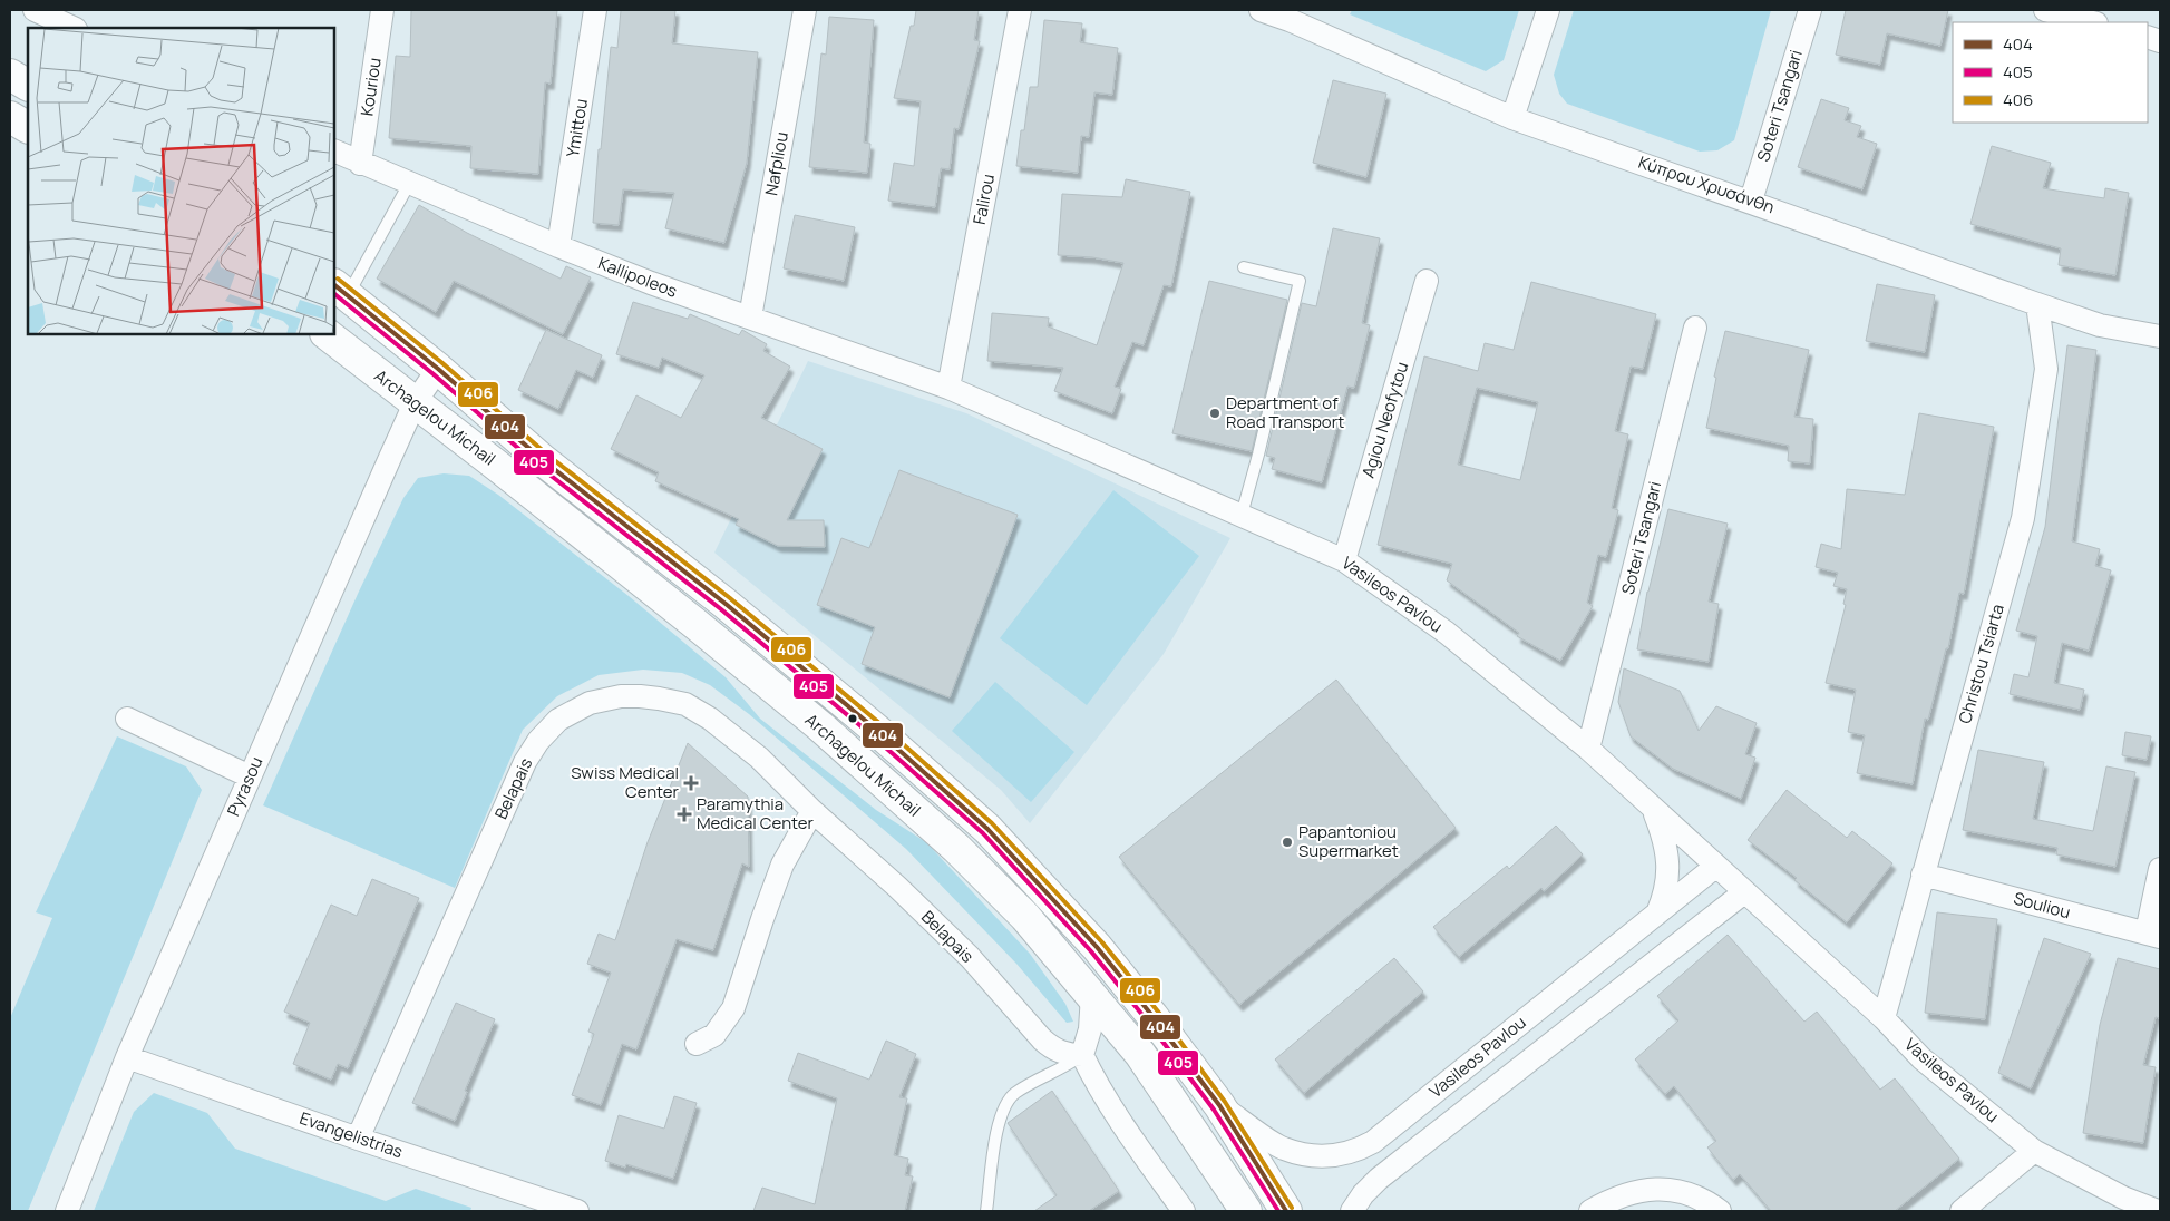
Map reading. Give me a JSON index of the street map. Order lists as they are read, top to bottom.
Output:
{
  "streets": {
    "main road": ["Archagelou Michail"],
    "street": [
      "Kouriou",
      "Soteri Tsangari",
      "Ymittou",
      "Nafpliou",
      "Κύπρου Χρυσάνθη",
      "Falirou",
      "Kallipoleos",
      "Agiou Neofytou",
      "Vasileos Pavlou",
      "Christou Tsiarta",
      "Pyrasou",
      "Belapais",
      "Souliou",
      "Evangelistrias"
    ]
  },
  "crossings": [
    ["Kouriou", "Kallipoleos"],
    ["Soteri Tsangari", "Κύπρου Χρυσάνθη"],
    ["Soteri Tsangari", "Vasileos Pavlou"],
    ["Ymittou", "Kallipoleos"],
    ["Nafpliou", "Kallipoleos"],
    ["Κύπρου Χρυσάνθη", "Christou Tsiarta"],
    ["Falirou", "Kallipoleos"],
    ["Falirou", "Vasileos Pavlou"],
    ["Kallipoleos", "Vasileos Pavlou"],
    ["Archagelou Michail", "Vasileos Pavlou"],
    ["Archagelou Michail", "Pyrasou"],
    ["Agiou Neofytou", "Vasileos Pavlou"],
    ["Vasileos Pavlou", "Christou Tsiarta"],
    ["Christou Tsiarta", "Souliou"],
    ["Pyrasou", "Evangelistrias"],
    ["Belapais", "Evangelistrias"]
  ],
  "places": {
    "other": ["Department of Road Transport", "Papantoniou Supermarket"],
    "health": ["Swiss Medical Center", "Paramythia Medical Center"]
  },
  "lines": ["transit line 406", "transit line 404", "transit line 405"],
  "legend": ["404", "405", "406"]
}
